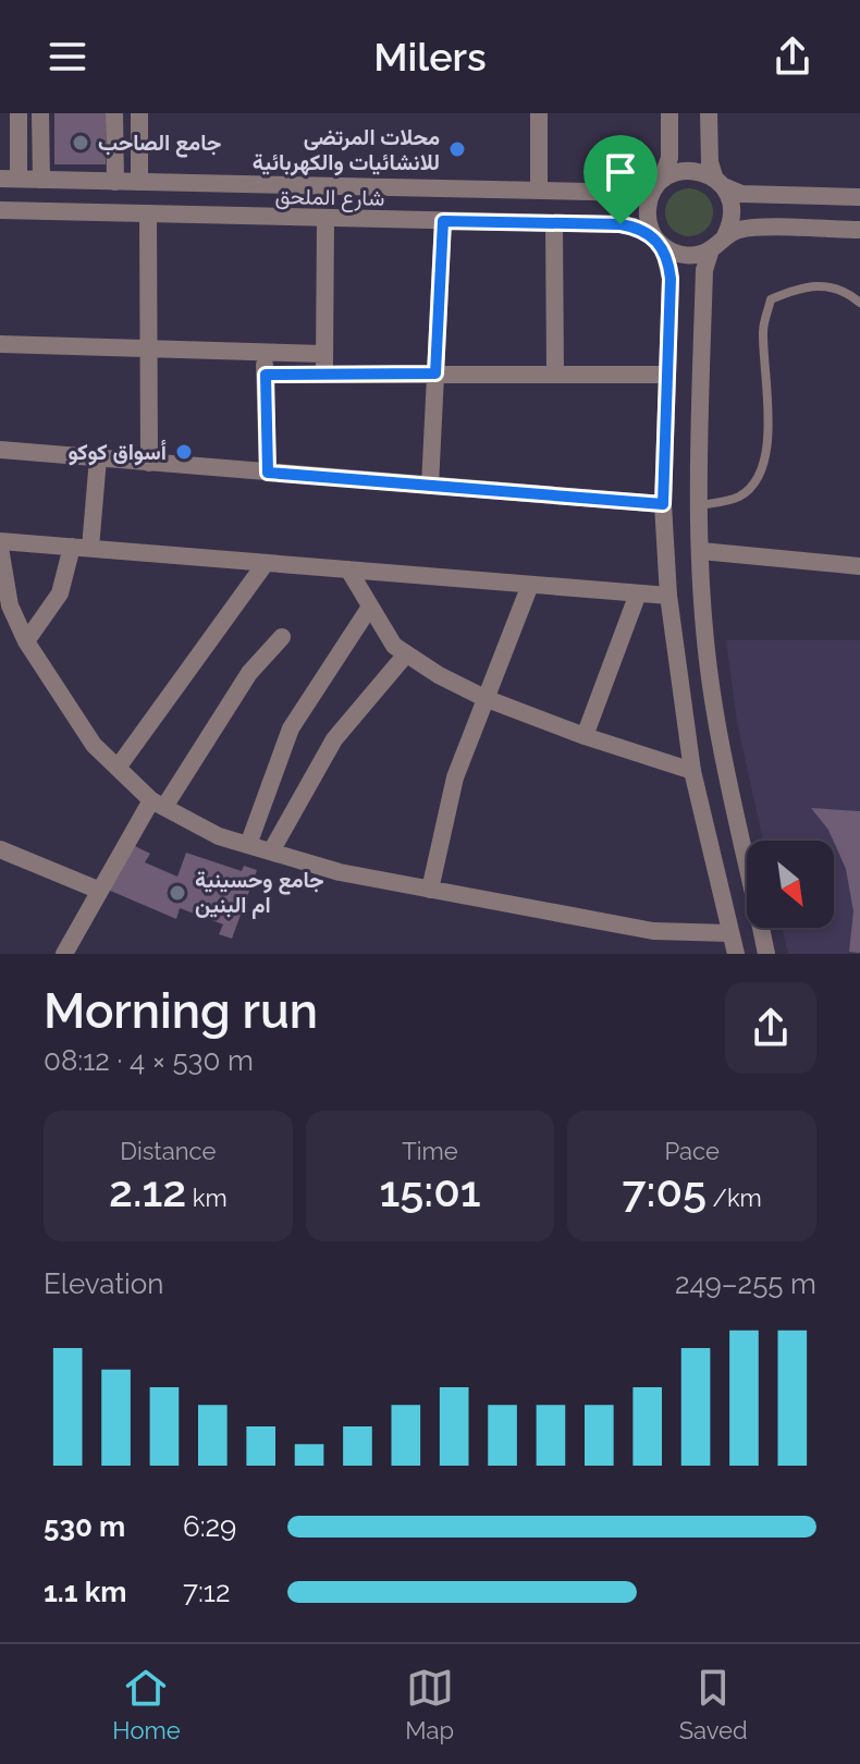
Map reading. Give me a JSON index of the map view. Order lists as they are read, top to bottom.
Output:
{
  "streets": {
    "street": ["شارع الملحق"]
  },
  "places": [
    "جامع الصاحب",
    "محلات المرتضى للانشائيات والكهربائية",
    "أسواق كوكو",
    "جامع وحسينية ام البنين"
  ],
  "north": "bottom right",
  "page": {
    "header": "Milers",
    "heading": ["Morning run", "08:12 · 4 × 530 m"],
    "stats": [
      ["Distance", "2.12 km"],
      ["Time", "15:01"],
      ["Pace", "7:05 /km"]
    ],
    "chart": ["Elevation", "249–255 m"],
    "list": [
      {
        "name": "530 m",
        "note": "6:29"
      },
      {
        "name": "1.1 km",
        "note": "7:12"
      }
    ],
    "tabs": ["Home", "Map", "Saved"]
  }
}
